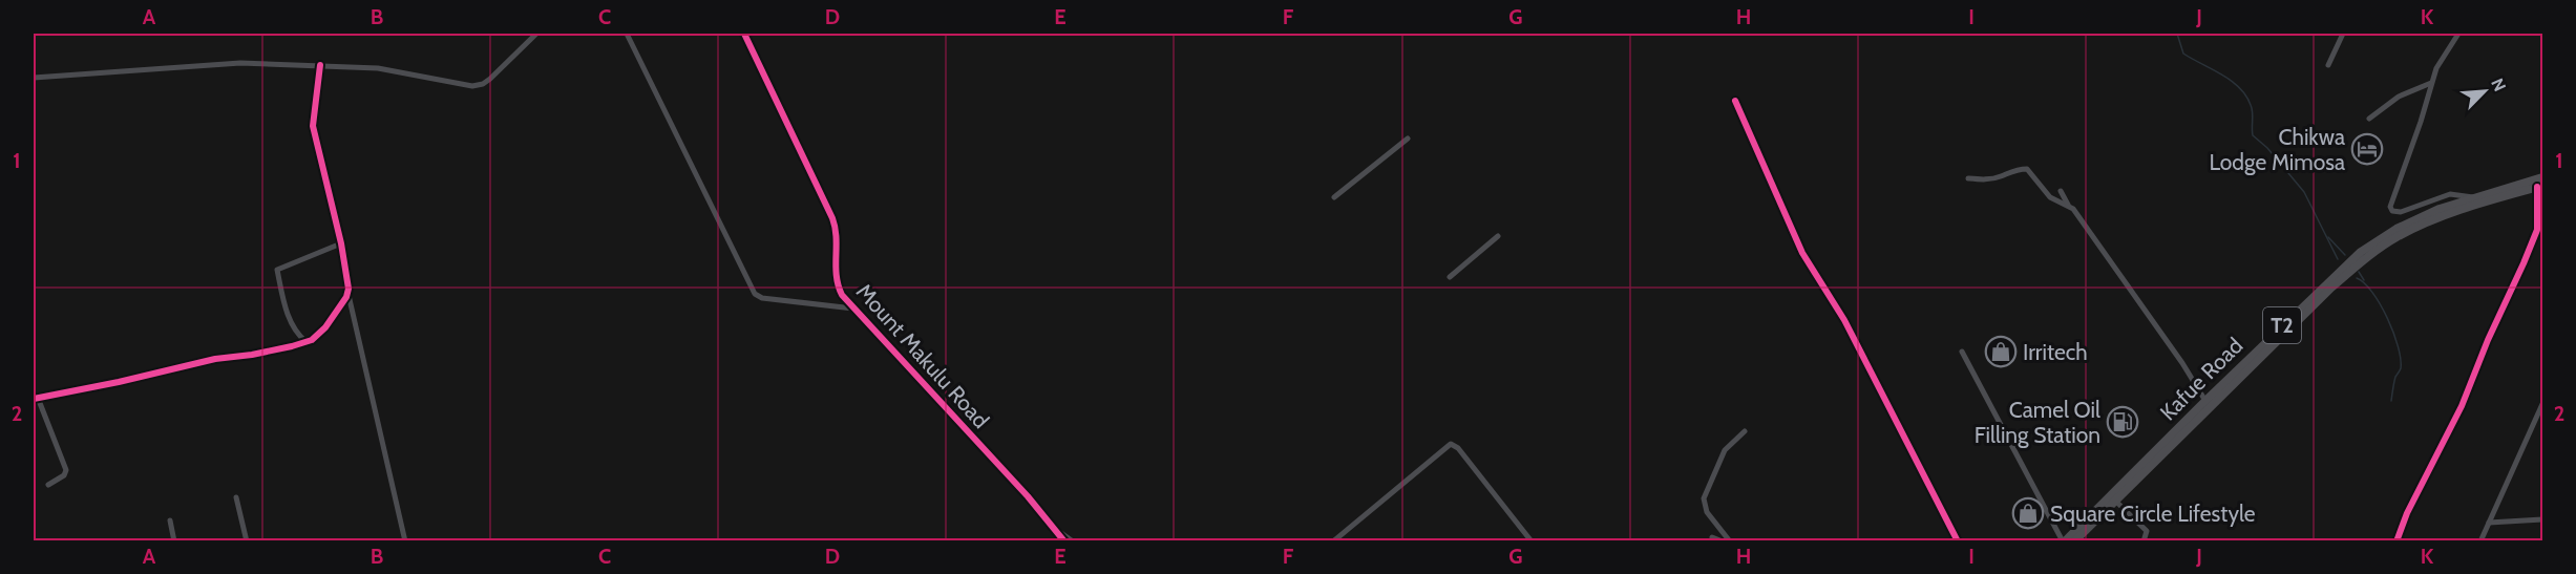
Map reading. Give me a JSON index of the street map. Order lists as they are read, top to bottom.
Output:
{
  "streets": {
    "highway": ["T2", "Kafue Road"],
    "street": ["Mount Makulu Road"]
  },
  "places": {
    "hotel": ["Chikwa Lodge Mimosa"],
    "shop": ["Irritech", "Square Circle Lifestyle"],
    "fuel station": ["Camel Oil Filling Station"]
  },
  "north": "top right",
  "grid": {
    "columns": [
      "A",
      "B",
      "C",
      "D",
      "E",
      "F",
      "G",
      "H",
      "I",
      "J",
      "K"
    ],
    "rows": ["1", "2"]
  }
}
